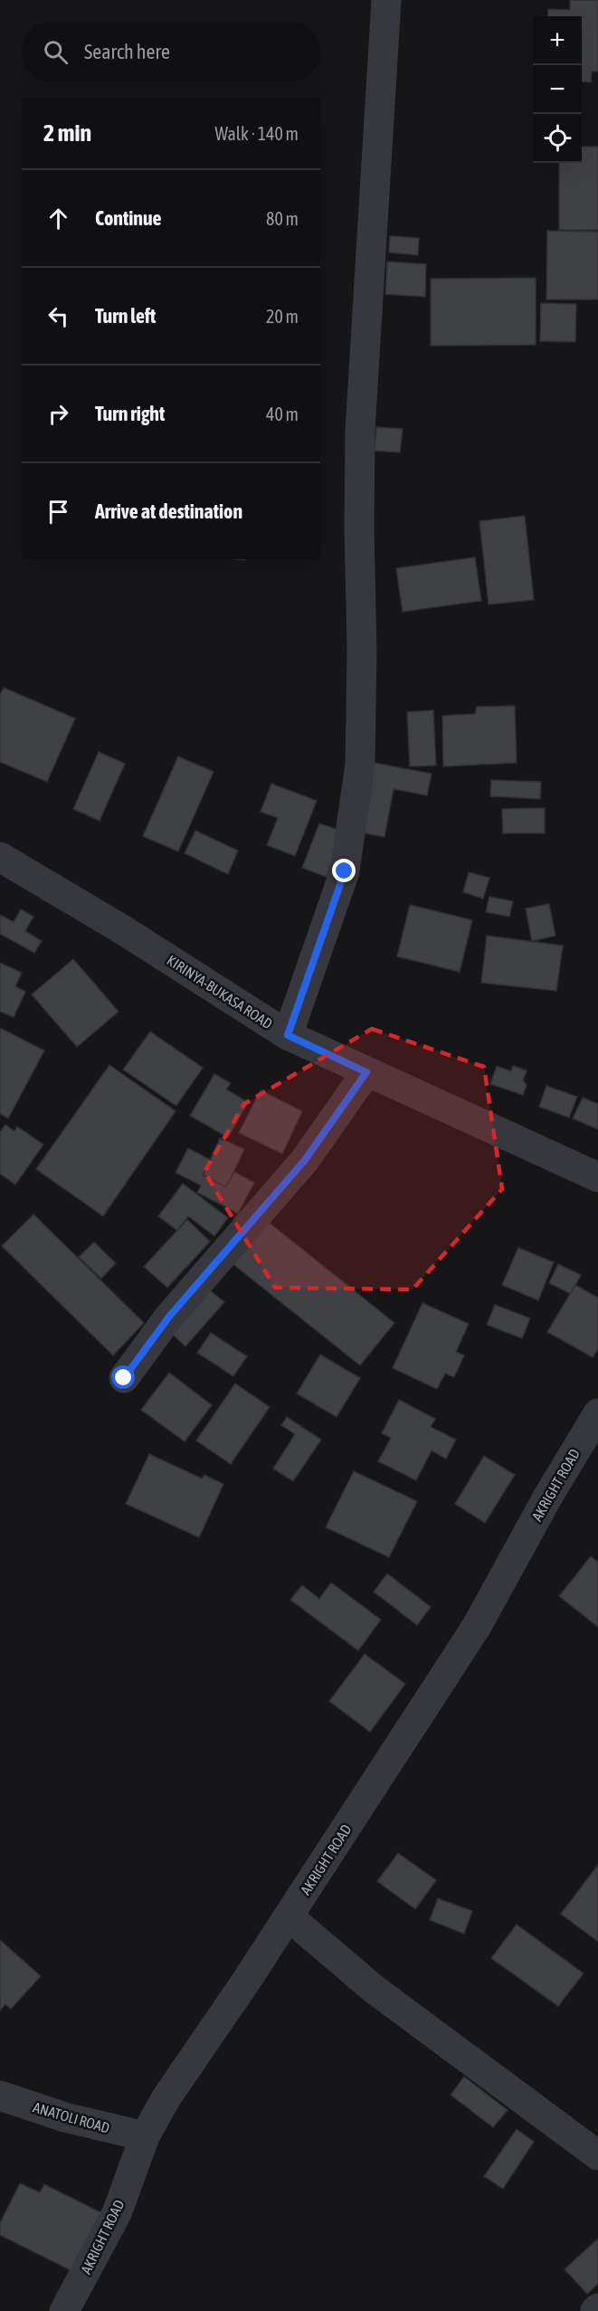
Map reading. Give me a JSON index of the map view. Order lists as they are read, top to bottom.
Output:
{
  "streets": {
    "street": ["KIRINYA-BUKASA ROAD", "AKRIGHT ROAD", "ANATOLI ROAD"]
  },
  "crossings": [
    ["AKRIGHT ROAD", "ANATOLI ROAD"]
  ],
  "page": {
    "map_buttons": ["+", "−"],
    "search": "Search here",
    "heading": ["2 min", "Walk · 140 m"],
    "list": [
      ["Continue", "80 m"],
      ["Turn left", "20 m"],
      ["Turn right", "40 m"],
      "Arrive at destination"
    ]
  }
}
